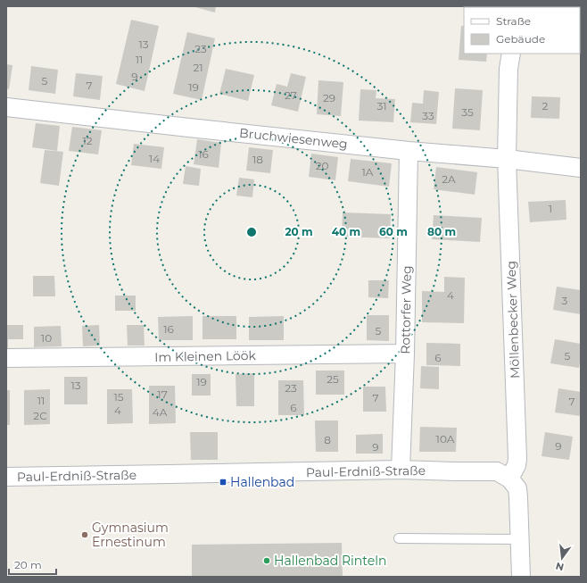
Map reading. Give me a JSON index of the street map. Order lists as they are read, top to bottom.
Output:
{
  "streets": {
    "street": [
      "Bruchwiesenweg",
      "Rottorfer Weg",
      "Möllenbecker Weg",
      "Im Kleinen Löök",
      "Paul-Erdniß-Straße"
    ]
  },
  "crossings": [
    ["Bruchwiesenweg", "Rottorfer Weg"],
    ["Bruchwiesenweg", "Möllenbecker Weg"],
    ["Rottorfer Weg", "Im Kleinen Löök"],
    ["Rottorfer Weg", "Paul-Erdniß-Straße"],
    ["Möllenbecker Weg", "Paul-Erdniß-Straße"]
  ],
  "places": {
    "transit": ["Hallenbad"],
    "other": ["Gymnasium Ernestinum", "Hallenbad Rinteln"]
  },
  "house_numbers": [
    "13",
    "23",
    "11",
    "21",
    "9",
    "5",
    "7",
    "19",
    "27",
    "29",
    "31",
    "2",
    "35",
    "33",
    "12",
    "16",
    "14",
    "18",
    "20",
    "1A",
    "2A",
    "1",
    "4",
    "3",
    "16",
    "5",
    "10",
    "5",
    "6",
    "25",
    "19",
    "13",
    "23",
    "17",
    "15",
    "7",
    "11",
    "7",
    "6",
    "4",
    "4A",
    "2C",
    "10A",
    "8",
    "9",
    "9"
  ],
  "legend": ["Straße", "Gebäude"],
  "scale_bar": "20 m",
  "north": "bottom",
  "rings": [
    "20 m",
    "40 m",
    "60 m",
    "80 m"
  ]
}
